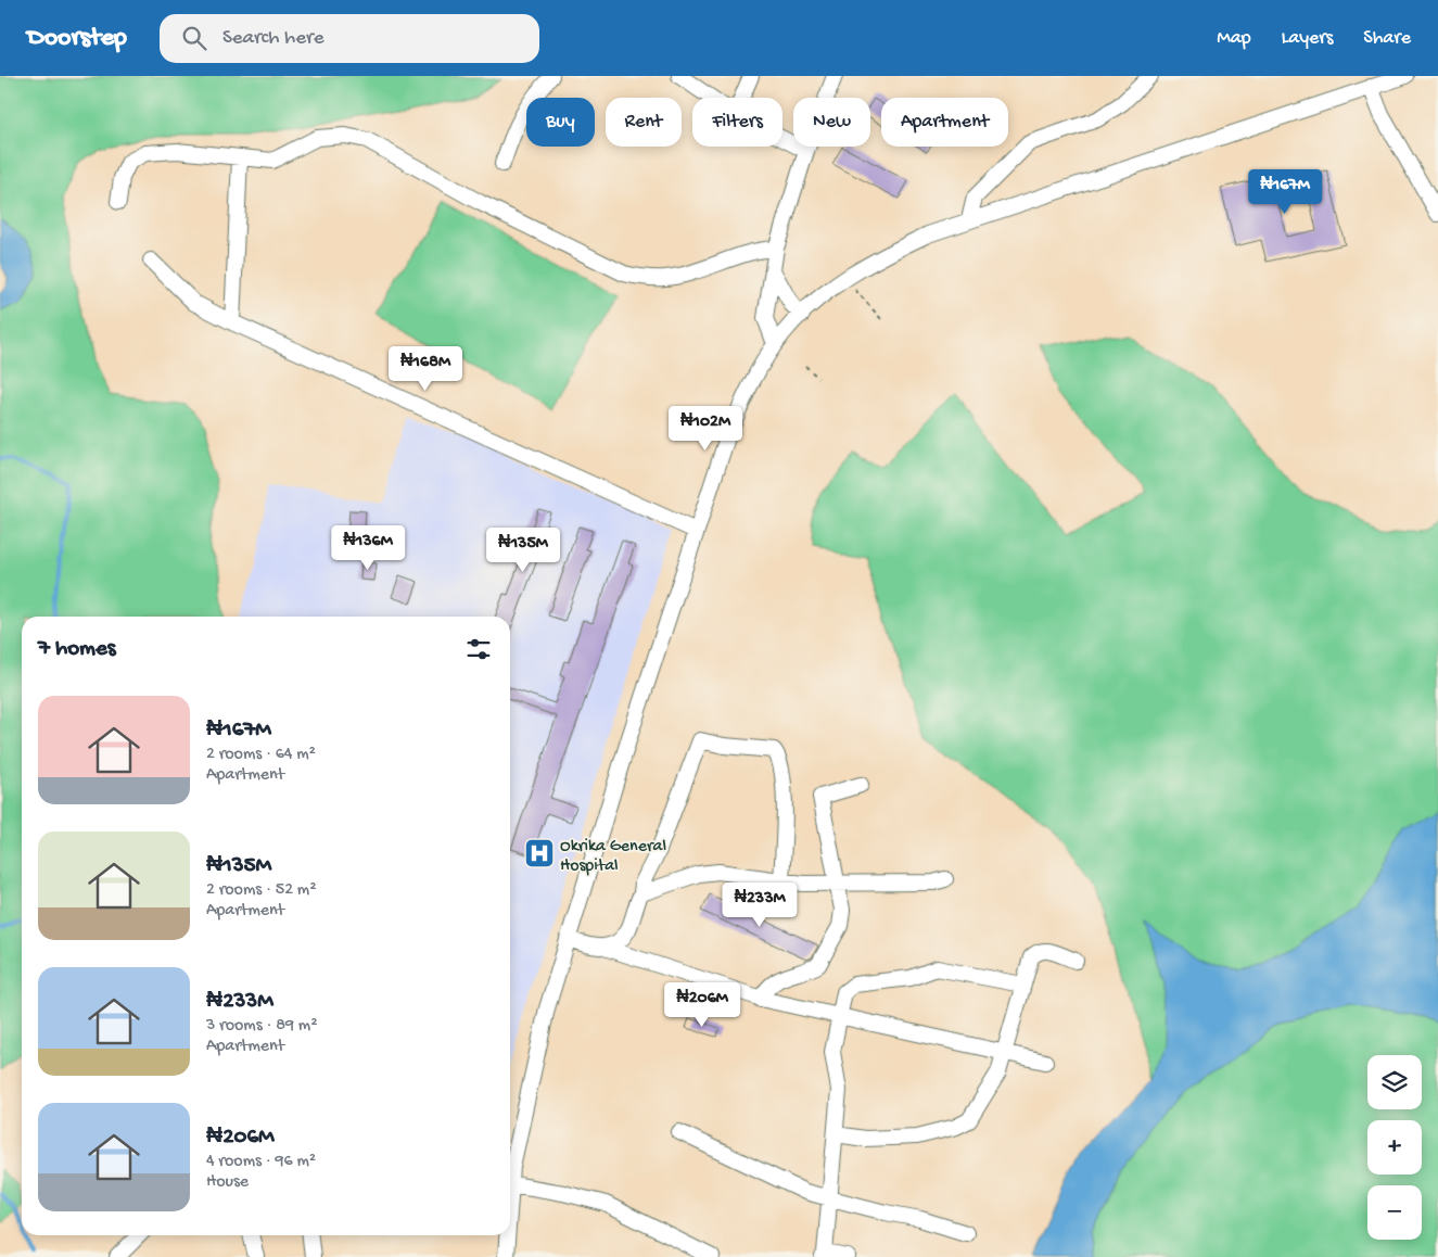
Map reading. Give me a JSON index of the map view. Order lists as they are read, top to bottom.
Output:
{
  "places": {
    "hospital": ["Okrika General Hospital"]
  },
  "page": {
    "header": "Doorstep",
    "search": "Search here",
    "nav": ["Map", "Layers", "Share"],
    "chip": [
      "Buy",
      "Rent",
      "Filters",
      "New",
      "Apartment"
    ],
    "price": [
      "₦167M",
      "₦168M",
      "₦102M",
      "₦136M",
      "₦135M",
      "₦233M",
      "₦206M"
    ],
    "heading": "7 homes",
    "list": [
      {
        "name": "₦167M",
        "note": "2 rooms · 64 m² · Apartment"
      },
      {
        "name": "₦135M",
        "note": "2 rooms · 52 m² · Apartment"
      },
      {
        "name": "₦233M",
        "note": "3 rooms · 89 m² · Apartment"
      },
      {
        "name": "₦206M",
        "note": "4 rooms · 96 m² · House"
      }
    ],
    "map_buttons": ["+", "−"]
  }
}
